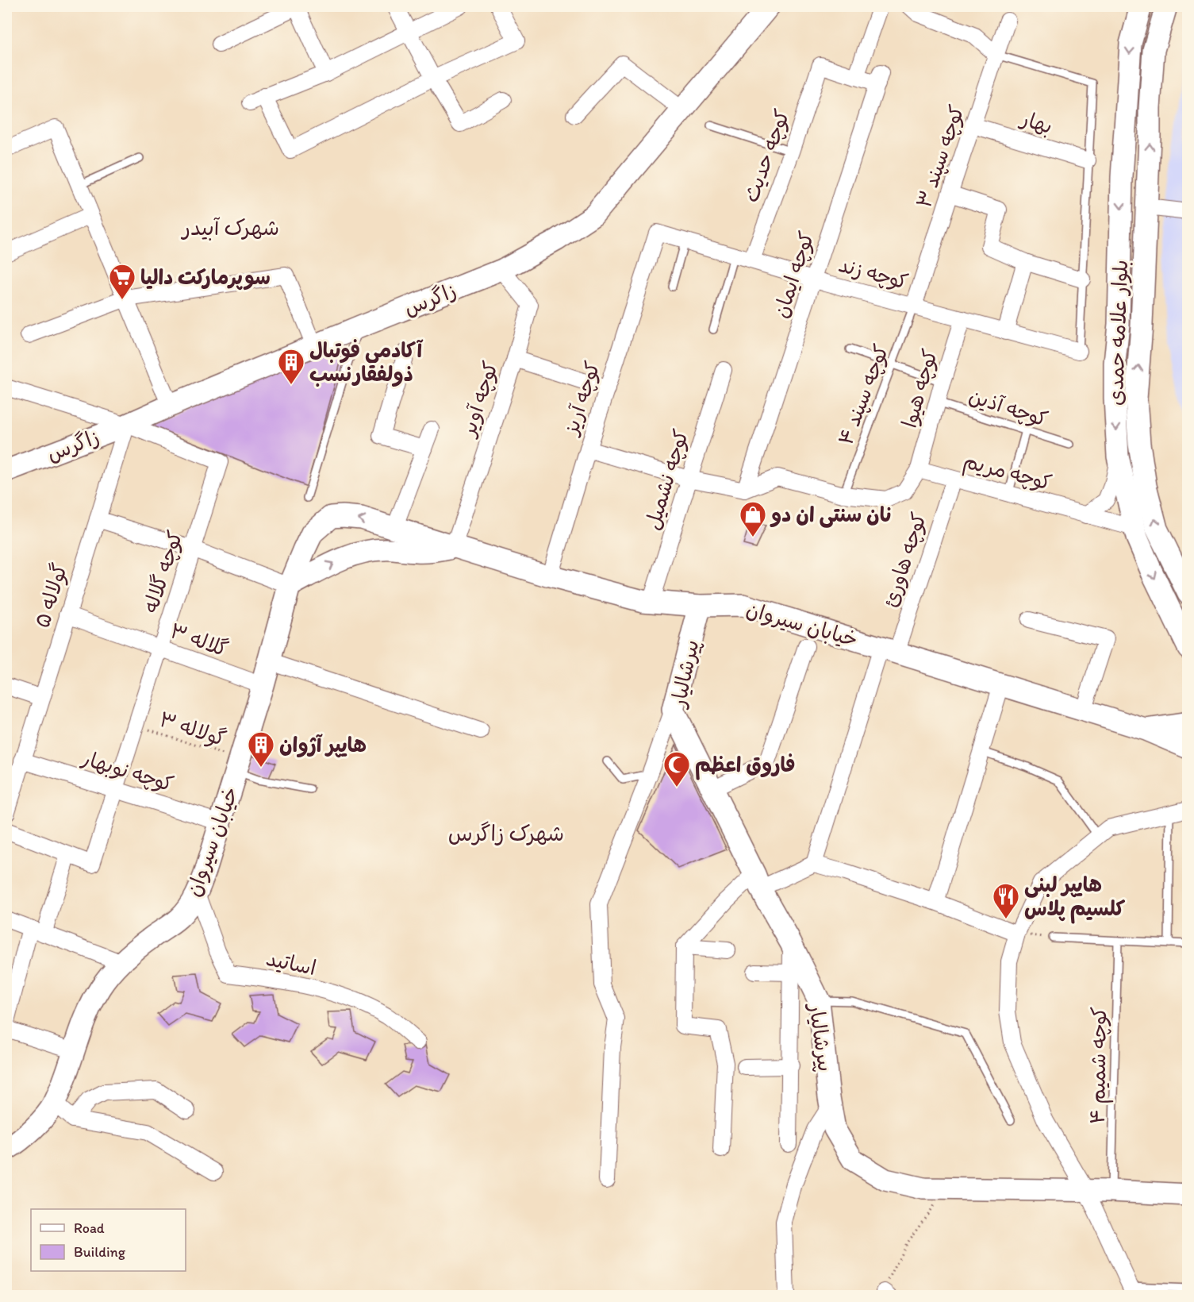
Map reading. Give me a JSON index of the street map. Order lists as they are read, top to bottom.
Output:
{
  "streets": {
    "street": [
      "بهار",
      "کوچه حدیث",
      "کوچه سپند ۳",
      "کوچه زند",
      "کوچه ایمان",
      "زاگرس",
      "بلوار علامه حمدی",
      "کوچه هیوا",
      "کوچه آریز",
      "کوچه آویر",
      "کوچه مریم",
      "کوچه نشمیل",
      "کوچه هاورئ",
      "کوچه گلاله",
      "گولاله ۵",
      "خیابان سیروان",
      "گلاله ۳",
      "پیرشالیار",
      "کوچه نوبهار",
      "اساتید"
    ],
    "lane": ["کوچه سپند ۴", "کوچه آذین", "کوچه شمیم ۴"],
    "path": ["گولاله ۳"]
  },
  "crossings": [
    ["بهار", "کوچه سپند ۳"],
    ["کوچه حدیث", "کوچه زند"],
    ["کوچه حدیث", "کوچه ایمان"],
    ["کوچه سپند ۳", "کوچه زند"],
    ["کوچه سپند ۳", "کوچه سپند ۴"],
    ["کوچه زند", "کوچه ایمان"],
    ["کوچه زند", "کوچه هیوا"],
    ["کوچه زند", "کوچه سپند ۴"],
    ["کوچه زند", "کوچه آریز"],
    ["کوچه ایمان", "کوچه هیوا"],
    ["زاگرس", "کوچه آویر"],
    ["زاگرس", "کوچه گلاله"],
    ["زاگرس", "گولاله ۵"],
    ["بلوار علامه حمدی", "کوچه مریم"],
    ["کوچه هیوا", "کوچه سپند ۴"],
    ["کوچه هیوا", "کوچه آذین"],
    ["کوچه هیوا", "کوچه مریم"],
    ["کوچه آریز", "خیابان سیروان"],
    ["کوچه آویر", "خیابان سیروان"],
    ["کوچه مریم", "کوچه هاورئ"],
    ["کوچه نشمیل", "خیابان سیروان"],
    ["کوچه هاورئ", "خیابان سیروان"],
    ["کوچه گلاله", "گولاله ۵"],
    ["کوچه گلاله", "گلاله ۳"],
    ["کوچه گلاله", "گولاله ۳"],
    ["کوچه گلاله", "کوچه نوبهار"],
    ["گولاله ۵", "گلاله ۳"],
    ["گولاله ۵", "کوچه نوبهار"],
    ["خیابان سیروان", "گلاله ۳"],
    ["خیابان سیروان", "پیرشالیار"],
    ["خیابان سیروان", "گولاله ۳"],
    ["خیابان سیروان", "کوچه نوبهار"],
    ["خیابان سیروان", "اساتید"],
    ["پیرشالیار", "کوچه شمیم ۴"]
  ],
  "districts": ["شهرک آبیدر", "شهرک زاگرس"],
  "places": {
    "supermarket": ["سوپرمارکت دالیا"],
    "building": ["آکادمی فوتبال ذولفقارنسب", "هایپر آژوان"],
    "shop": ["نان سنتی ان دو"],
    "mosque": ["فاروق اعظم"],
    "restaurant": ["هایپر لبنی کلسیم پلاس"]
  },
  "legend": ["Road", "Building"]
}
